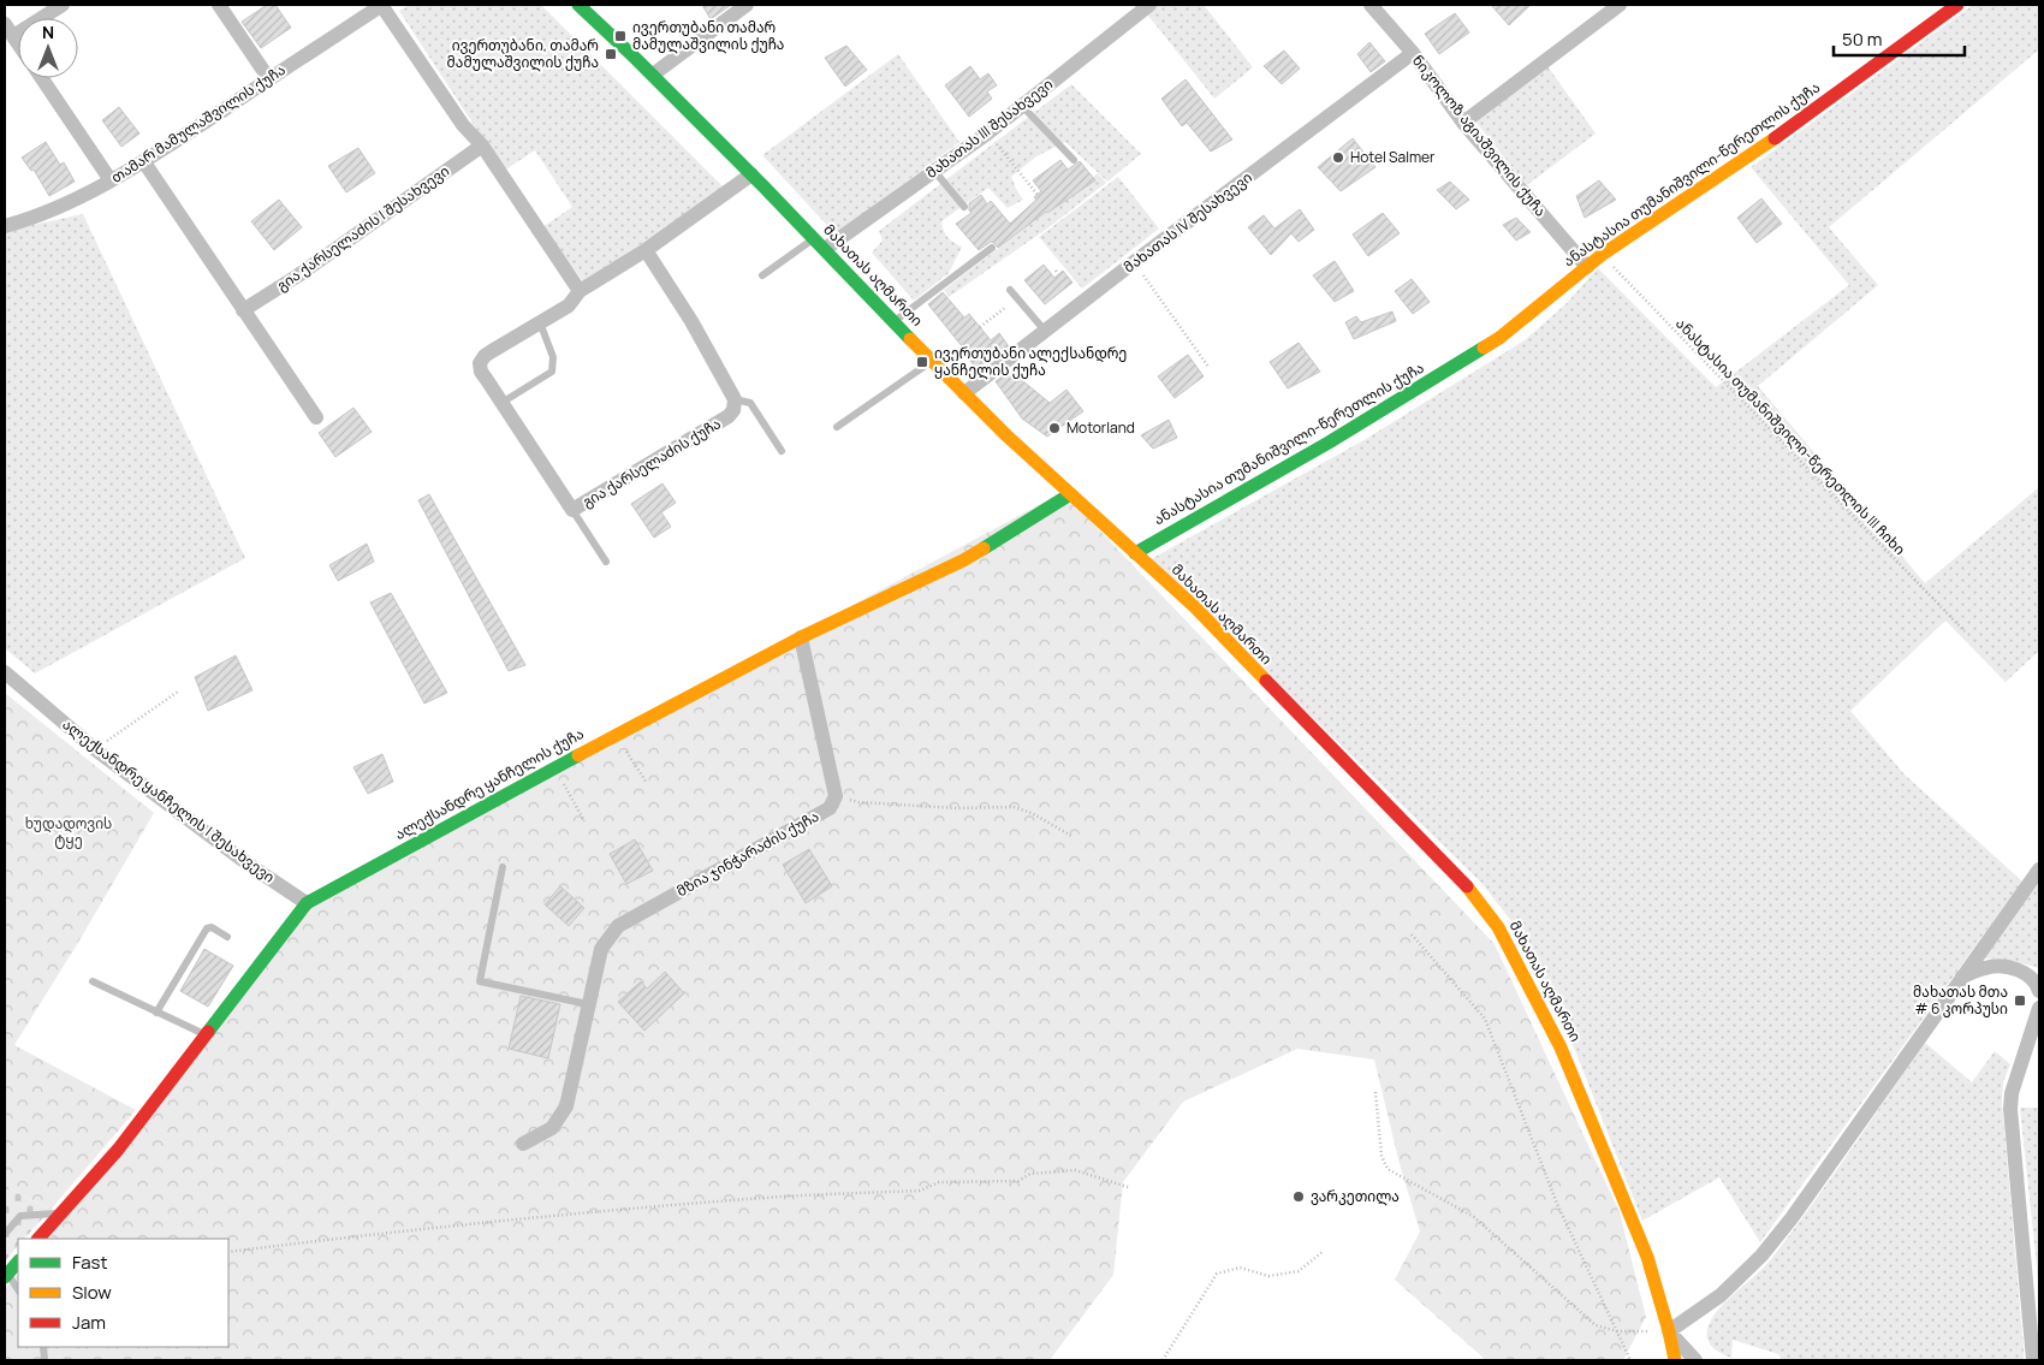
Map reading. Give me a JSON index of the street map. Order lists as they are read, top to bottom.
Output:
{
  "streets": {
    "street": [
      "თამარ მამულაშვილის ქუჩა",
      "მახათას III შესახვევი",
      "ნიკოლოზ აგიაშვილის ქუჩა",
      "ანასტასია თუმანიშვილი-წერეთლის ქუჩა",
      "მახათას IV შესახვევი",
      "გია ქარსელაძის I შესახვევი",
      "მახათას აღმართი",
      "გია ქარსელაძის ქუჩა",
      "ალექსანდრე ყანჩელის ქუჩა",
      "ალექსანდრე ყანჩელის I შესახვევი",
      "მზია ჯინჭარაძის ქუჩა"
    ],
    "path": ["ანასტასია თუმანიშვილი-წერეთლის III ჩიხი"]
  },
  "crossings": [
    ["მახათას III შესახვევი", "მახათას აღმართი"],
    ["ნიკოლოზ აგიაშვილის ქუჩა", "ანასტასია თუმანიშვილი-წერეთლის ქუჩა"],
    ["ნიკოლოზ აგიაშვილის ქუჩა", "მახათას IV შესახვევი"],
    ["ანასტასია თუმანიშვილი-წერეთლის ქუჩა", "მახათას აღმართი"],
    ["ანასტასია თუმანიშვილი-წერეთლის ქუჩა", "ანასტასია თუმანიშვილი-წერეთლის III ჩიხი"],
    ["მახათას IV შესახვევი", "მახათას აღმართი"],
    ["მახათას აღმართი", "გია ქარსელაძის ქუჩა"],
    ["მახათას აღმართი", "ალექსანდრე ყანჩელის ქუჩა"],
    ["ალექსანდრე ყანჩელის ქუჩა", "ალექსანდრე ყანჩელის I შესახვევი"]
  ],
  "parks": ["ხუდადოვის ტყე"],
  "places": {
    "transit": [
      "ივერთუბანი თამარ მამულაშვილის ქუჩა",
      "ივერთუბანი, თამარ მამულაშვილის ქუჩა",
      "ივერთუბანი ალექსანდრე ყანჩელის ქუჩა",
      "მახათას მთა # 6 კორპუსი"
    ],
    "other": ["Hotel Salmer", "Motorland", "ვარკეთილა"]
  },
  "legend": ["Fast", "Slow", "Jam"],
  "scale_bar": "50 m",
  "north": "top"
}
